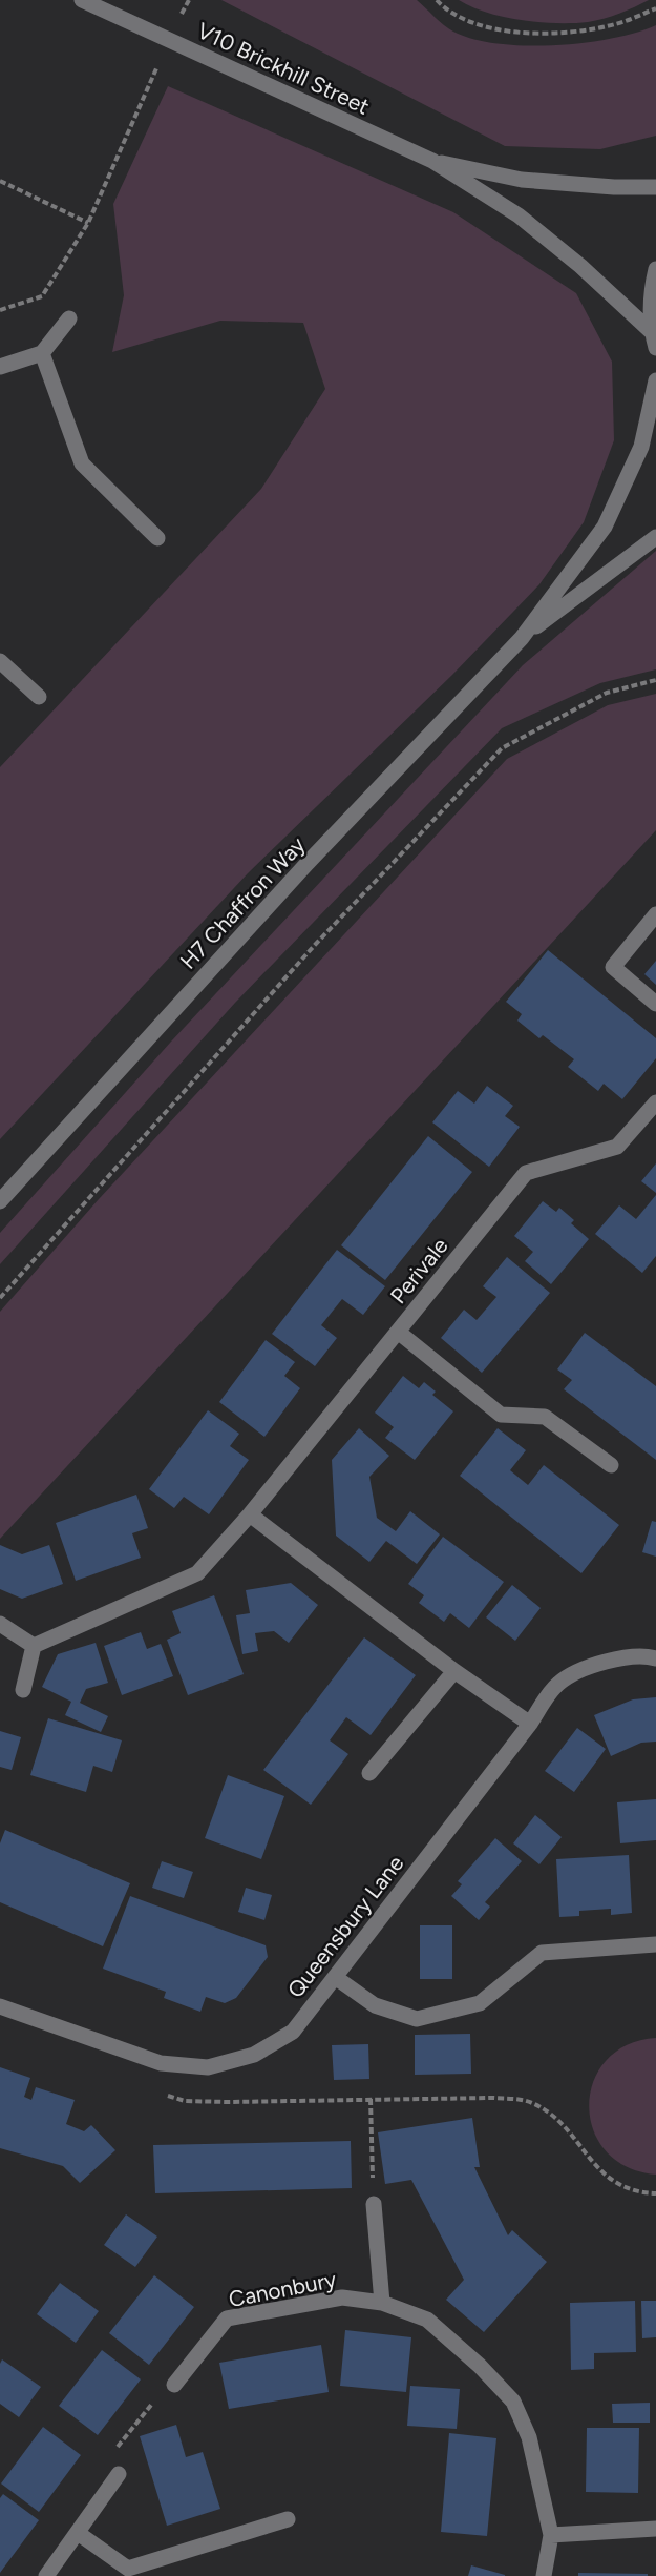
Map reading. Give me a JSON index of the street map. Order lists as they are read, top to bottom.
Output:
{
  "streets": {
    "street": [
      "V10 Brickhill Street",
      "H7 Chaffron Way",
      "Perivale",
      "Queensbury Lane",
      "Canonbury"
    ]
  }
}
